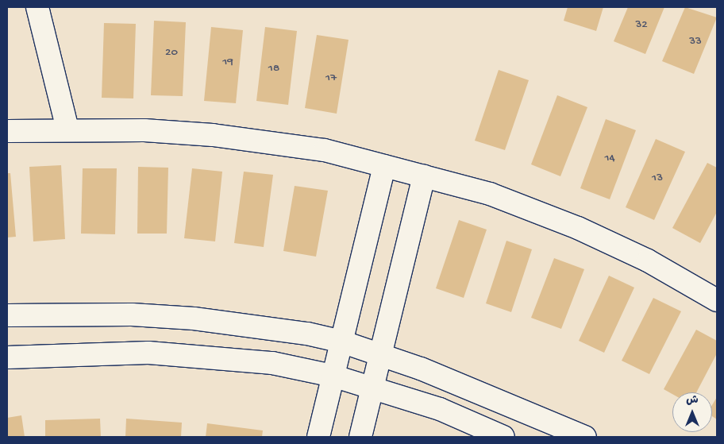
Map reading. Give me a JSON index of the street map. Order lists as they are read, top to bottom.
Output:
{
  "house_numbers": [
    "32",
    "33",
    "20",
    "19",
    "18",
    "17",
    "14",
    "13"
  ],
  "north": "top"
}
